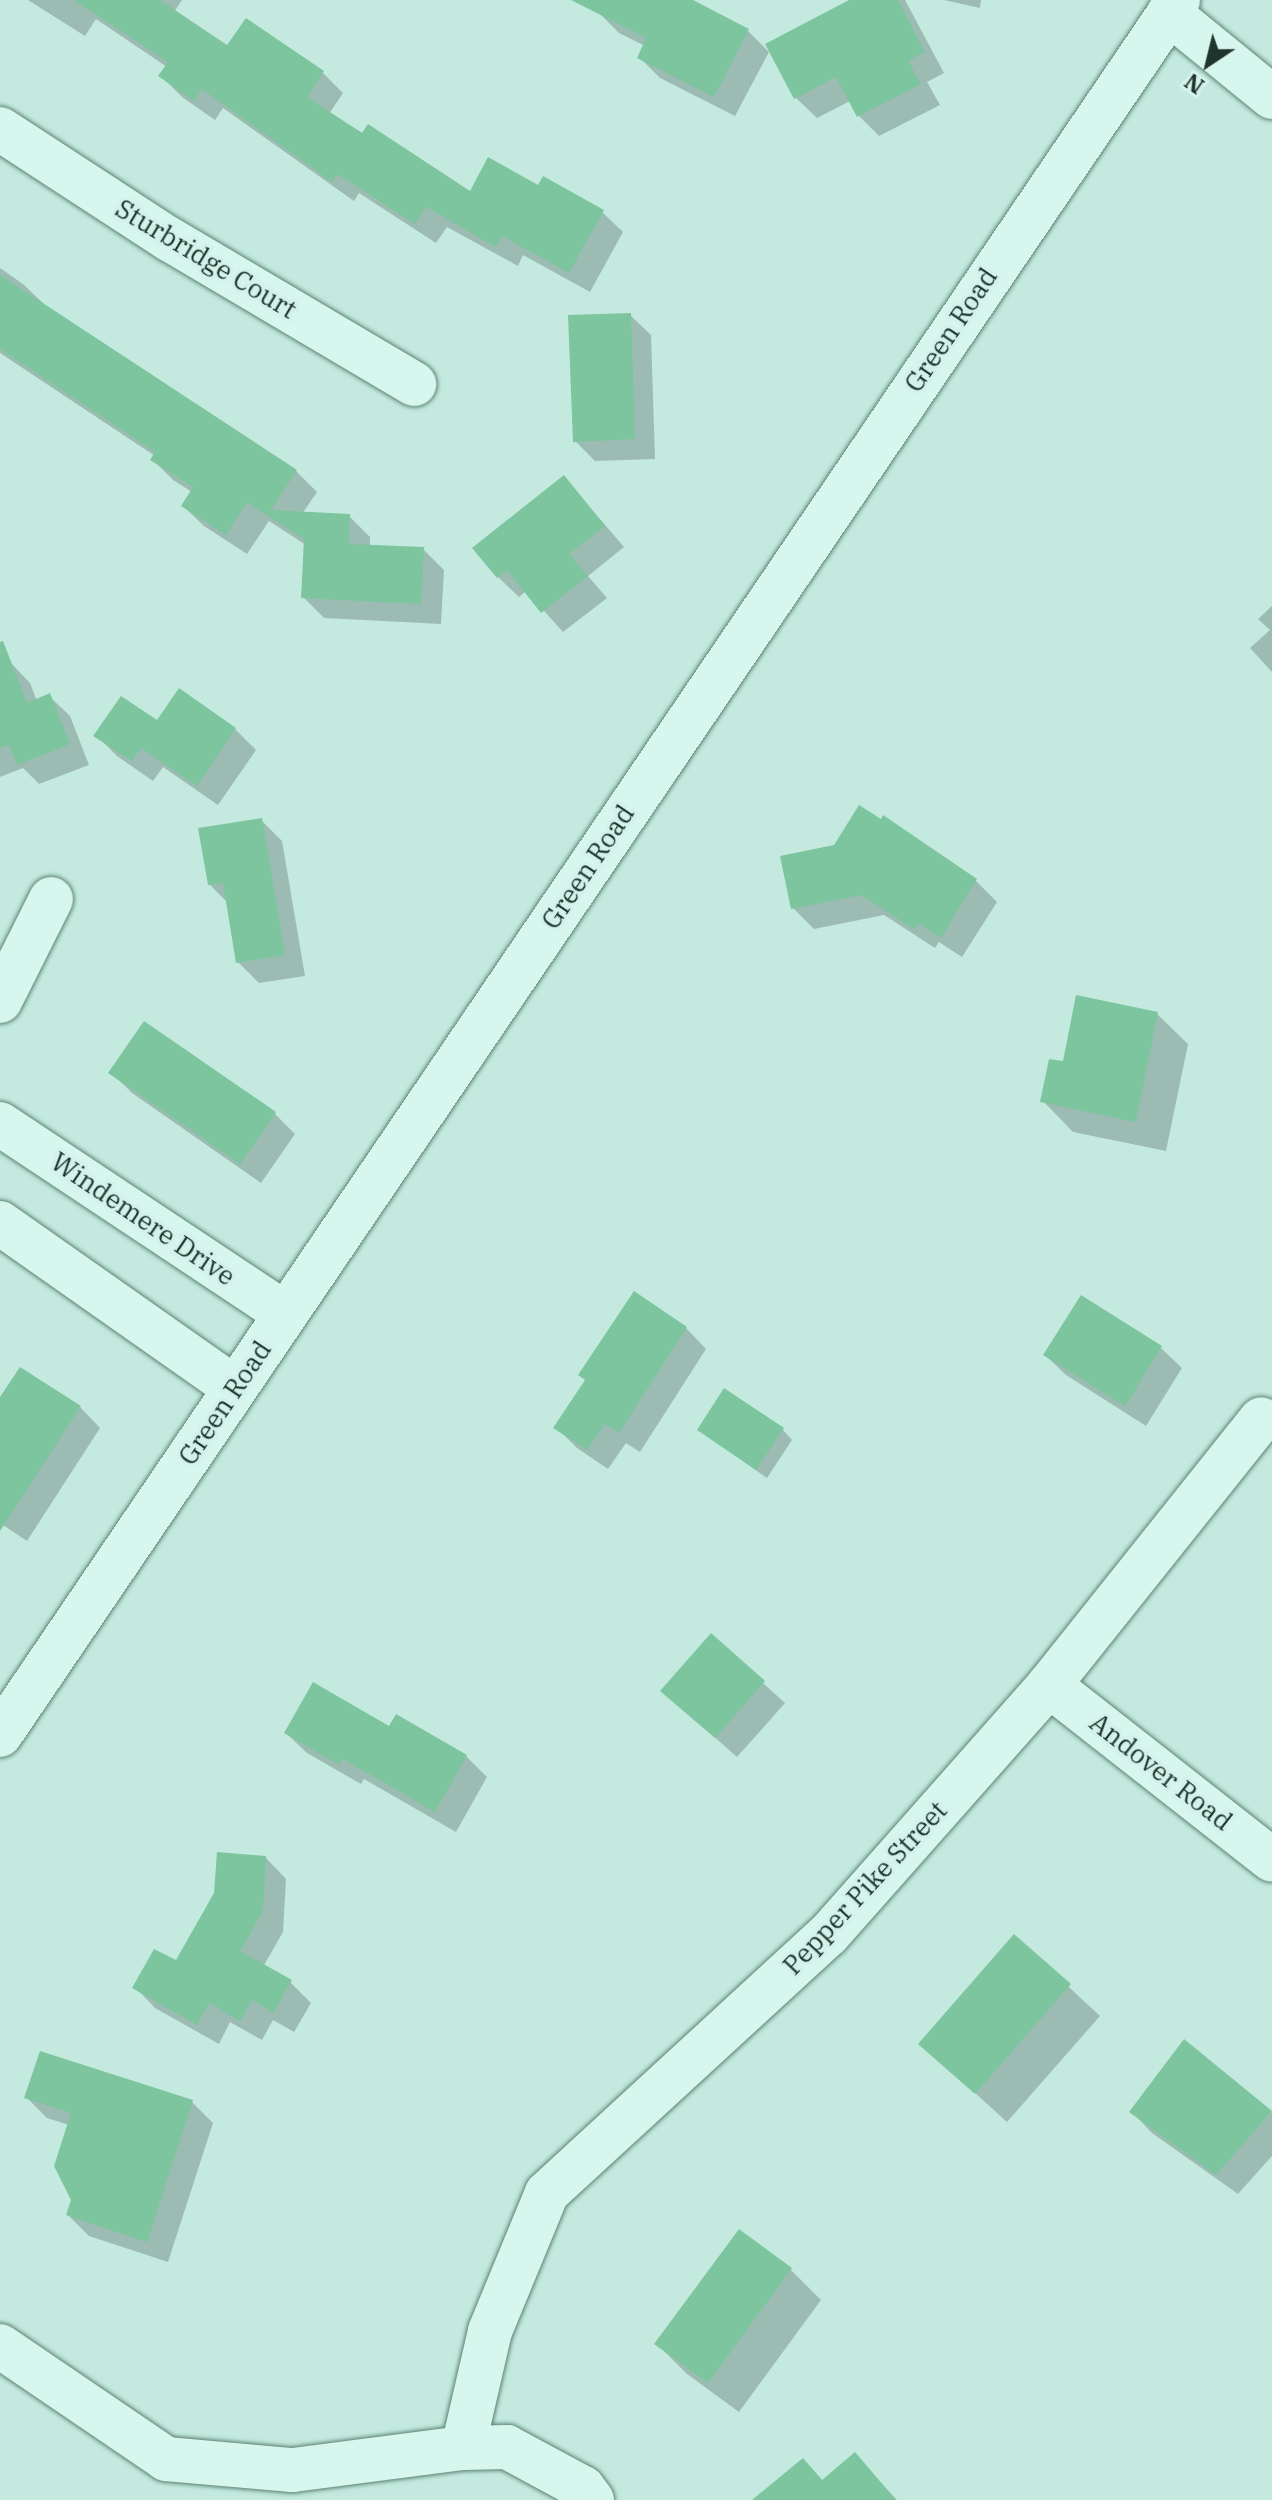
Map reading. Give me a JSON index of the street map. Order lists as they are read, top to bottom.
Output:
{
  "streets": {
    "street": [
      "Sturbridge Court",
      "Green Road",
      "Windemere Drive",
      "Andover Road",
      "Pepper Pike Street"
    ]
  },
  "crossings": [
    ["Green Road", "Windemere Drive"],
    ["Andover Road", "Pepper Pike Street"]
  ],
  "north": "bottom left"
}
